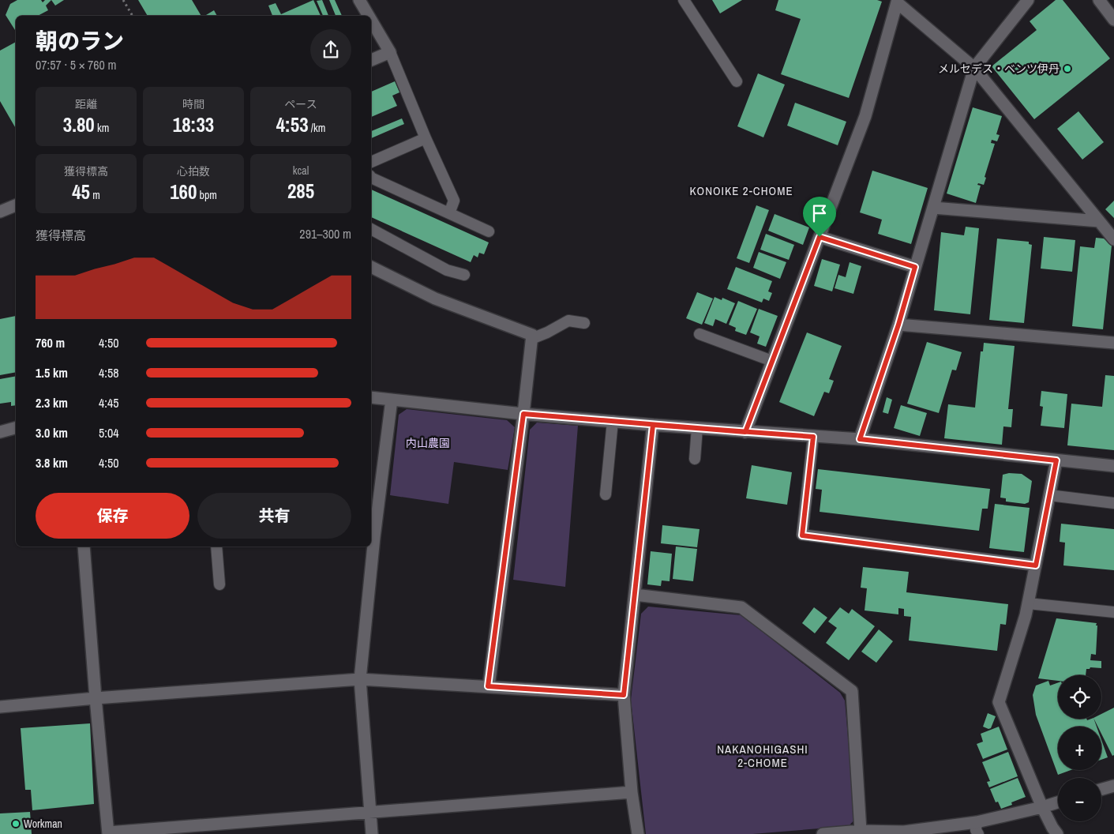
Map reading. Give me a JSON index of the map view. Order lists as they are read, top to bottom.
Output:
{
  "districts": ["KONOIKE 2-CHOME", "NAKANOHIGASHI 2-CHOME"],
  "parks": ["内山農園"],
  "places": ["メルセデス・ベンツ伊丹", "Workman"],
  "page": {
    "heading": ["朝のラン", "07:57 · 5 × 760 m"],
    "stats": [
      ["距離", "3.80 km"],
      ["時間", "18:33"],
      ["ペース", "4:53 /km"],
      ["獲得標高", "45 m"],
      ["心拍数", "160 bpm"],
      ["kcal", "285"]
    ],
    "chart": ["獲得標高", "291–300 m"],
    "list": [
      {
        "name": "760 m",
        "note": "4:50"
      },
      {
        "name": "1.5 km",
        "note": "4:58"
      },
      {
        "name": "2.3 km",
        "note": "4:45"
      },
      {
        "name": "3.0 km",
        "note": "5:04"
      },
      {
        "name": "3.8 km",
        "note": "4:50"
      }
    ],
    "buttons": ["保存", "共有"],
    "map_buttons": ["+", "−"]
  }
}
